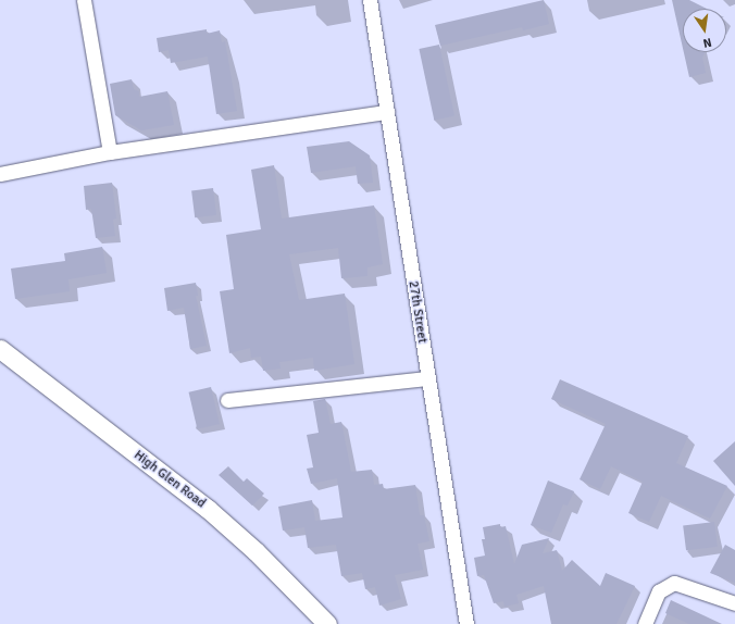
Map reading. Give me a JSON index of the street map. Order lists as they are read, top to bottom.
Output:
{
  "streets": {
    "main road": ["High Glen Road"],
    "street": ["27th Street"]
  },
  "north": "bottom"
}
